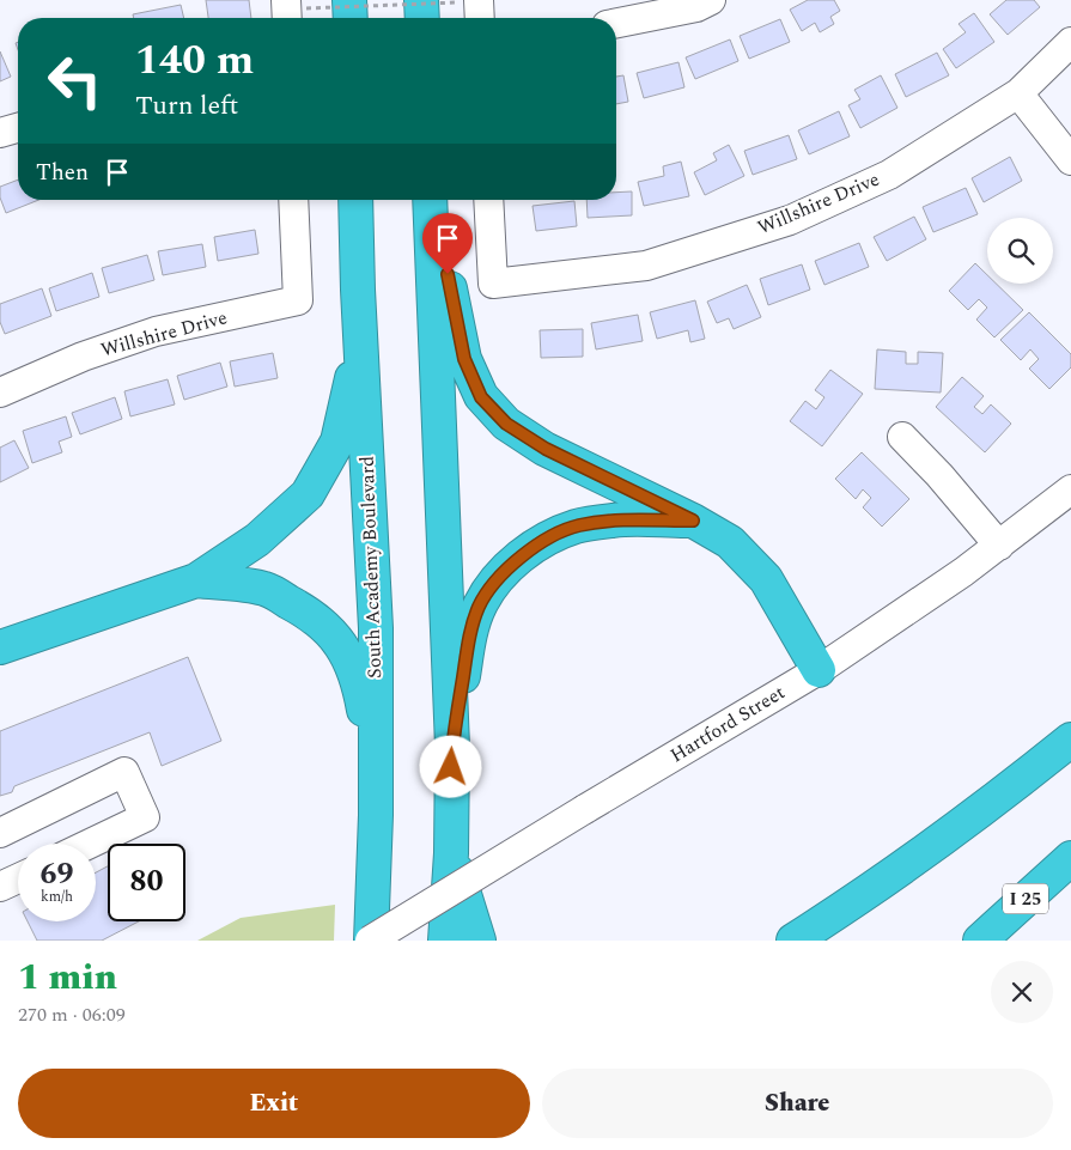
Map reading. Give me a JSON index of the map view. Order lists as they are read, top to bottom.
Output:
{
  "streets": {
    "highway": ["South Academy Boulevard", "I 25"],
    "street": ["Willshire Drive", "Hartford Street"]
  },
  "crossings": [
    ["South Academy Boulevard", "Hartford Street"]
  ],
  "page": {
    "turn": ["140 m", "Turn left"],
    "then": "Then",
    "speed": "69 km/h",
    "limit": "80",
    "heading": ["1 min", "270 m · 06:09"],
    "buttons": ["Exit", "Share"]
  }
}
